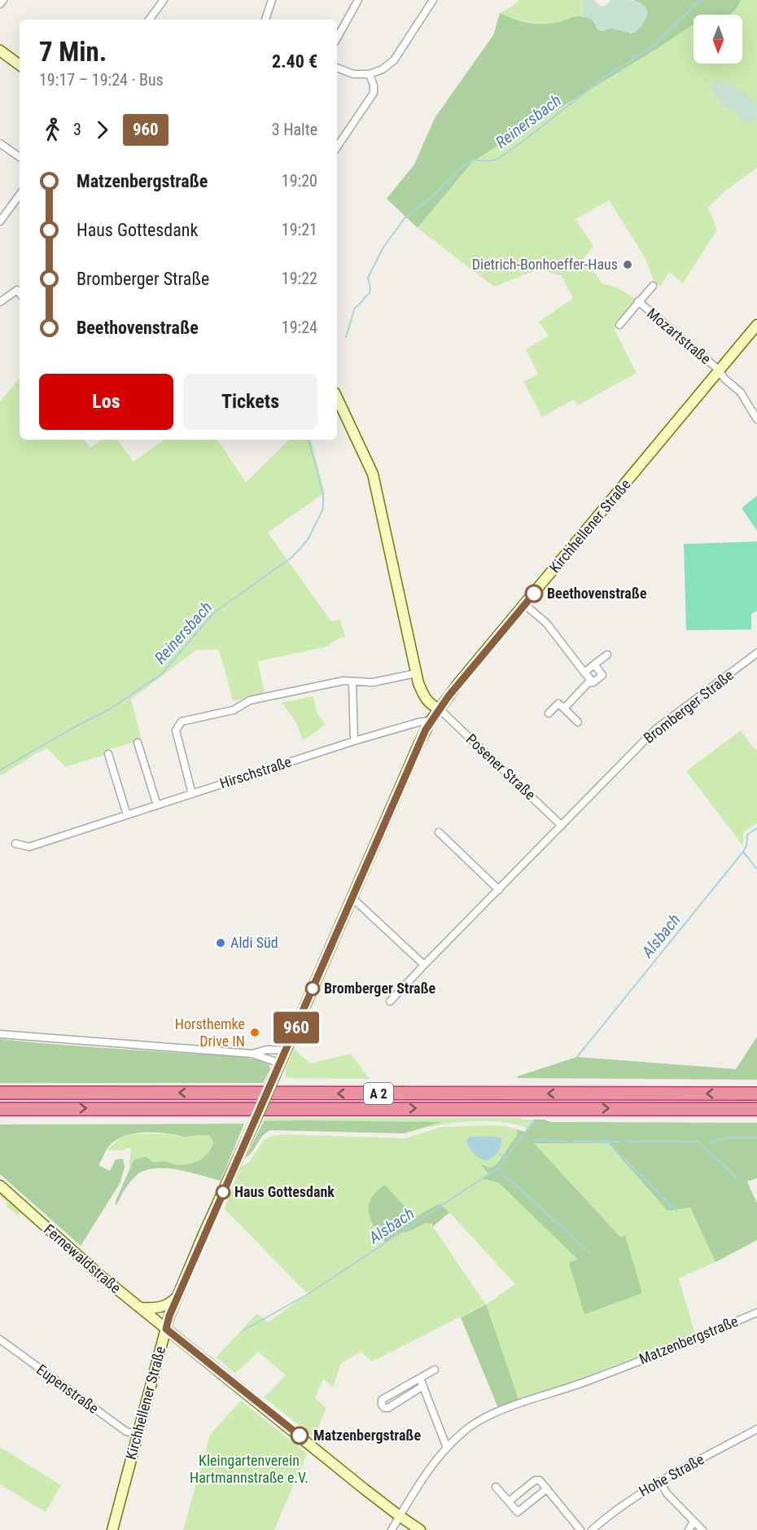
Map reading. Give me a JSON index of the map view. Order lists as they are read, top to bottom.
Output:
{
  "streets": {
    "highway": ["A 2"],
    "main road": ["Kirchhellener Straße", "Fernewaldstraße"],
    "street": [
      "Mozartstraße",
      "Bromberger Straße",
      "Posener Straße",
      "Hirschstraße",
      "Matzenbergstraße",
      "Eupenstraße",
      "Hohe Straße"
    ]
  },
  "crossings": [
    ["Mozartstraße", "Kirchhellener Straße"],
    ["Kirchhellener Straße", "Posener Straße"],
    ["Kirchhellener Straße", "Hirschstraße"],
    ["Kirchhellener Straße", "Fernewaldstraße"],
    ["Kirchhellener Straße", "Eupenstraße"],
    ["Bromberger Straße", "Posener Straße"],
    ["Fernewaldstraße", "Matzenbergstraße"]
  ],
  "water": ["Reinersbach", "Alsbach"],
  "parks": ["Kleingartenverein Hartmannstraße e.V."],
  "places": [
    "Dietrich-Bonhoeffer-Haus",
    "Beethovenstraße",
    "Aldi Süd",
    "Bromberger Straße",
    "Horsthemke Drive IN",
    "Haus Gottesdank",
    "Matzenbergstraße"
  ],
  "lines": ["bus line 960"],
  "north": "bottom",
  "page": {
    "on_map": "960",
    "heading": ["7 Min.", "19:17 – 19:24 · Bus", "2.40 €"],
    "legs": ["3", "960", "3 Halte"],
    "list": [
      {
        "name": "Matzenbergstraße",
        "value": "19:20"
      },
      {
        "name": "Haus Gottesdank",
        "value": "19:21"
      },
      {
        "name": "Bromberger Straße",
        "value": "19:22"
      },
      {
        "name": "Beethovenstraße",
        "value": "19:24"
      }
    ],
    "buttons": ["Los", "Tickets"]
  }
}
